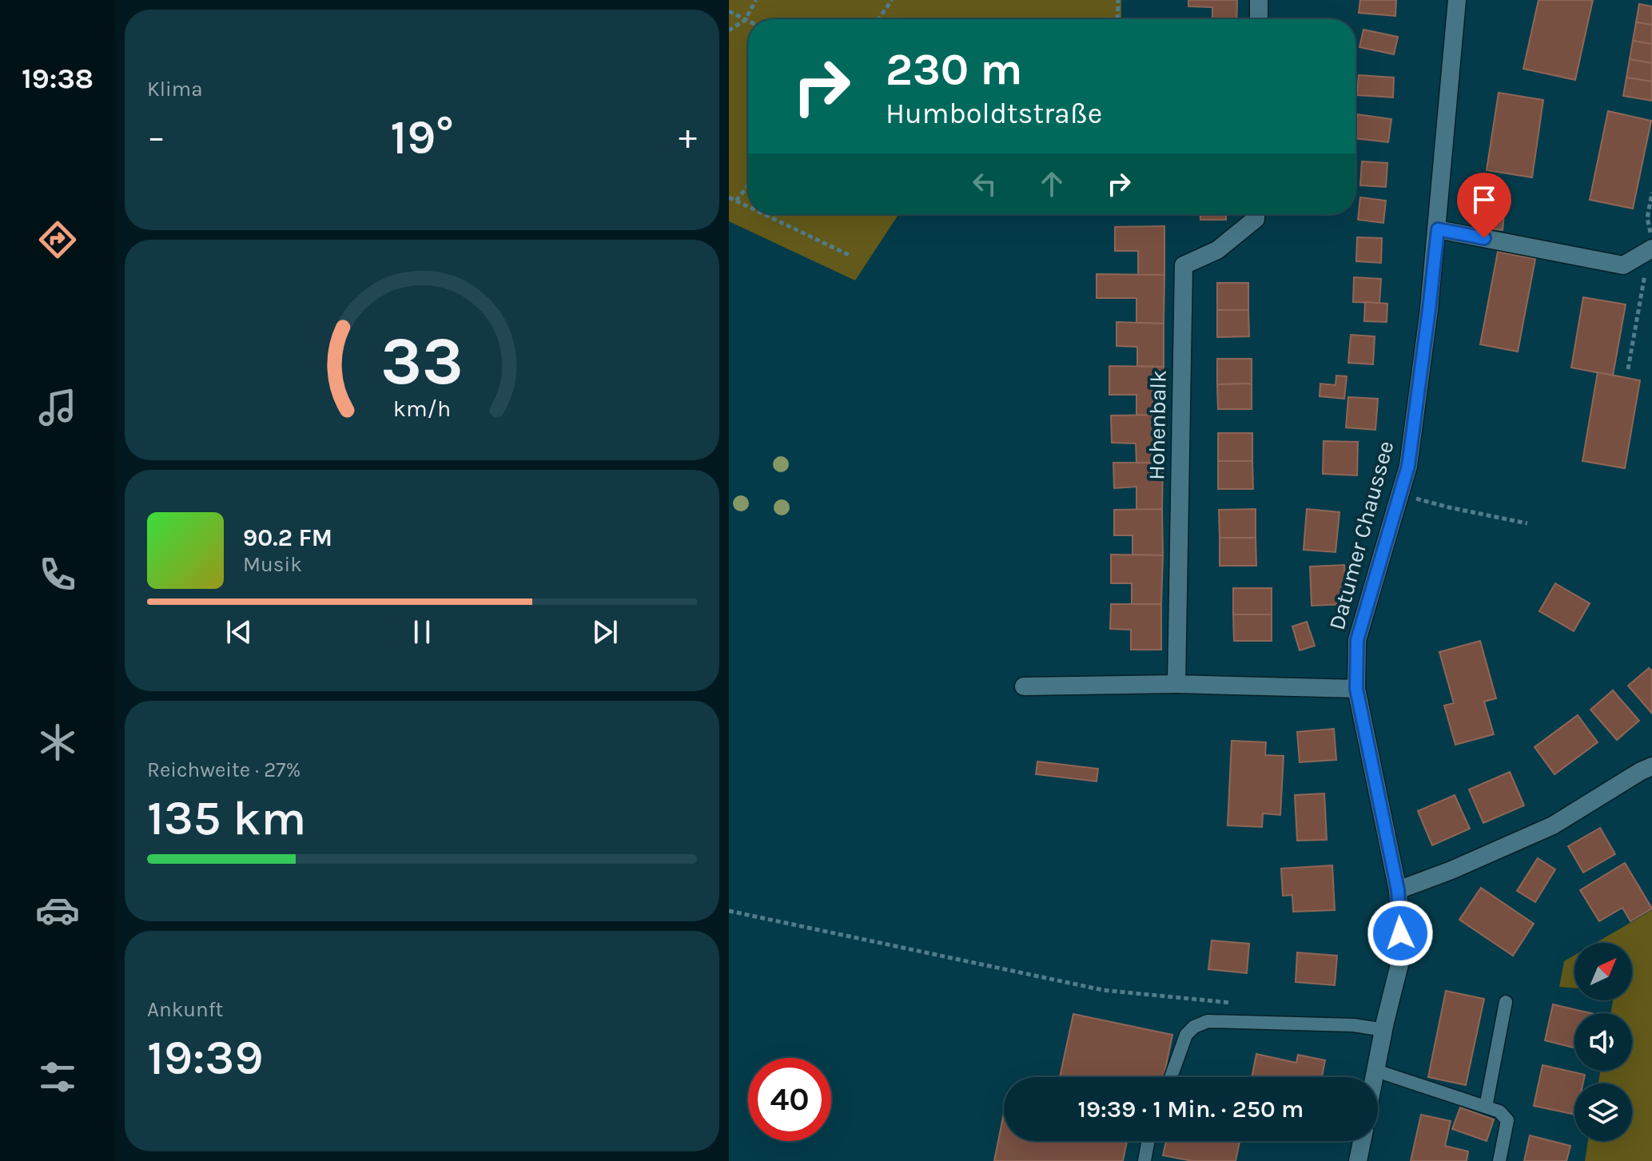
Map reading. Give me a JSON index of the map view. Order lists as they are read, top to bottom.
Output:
{
  "streets": {
    "street": ["Hohenbalk", "Datumer Chaussee"]
  },
  "north": "top right",
  "page": {
    "tabs": "19:38",
    "tile": [
      "Klima",
      ["Reichweite · 27%", "135 km"],
      ["Ankunft", "19:39"]
    ],
    "turn": ["230 m", "Humboldtstraße"],
    "heat": ["−", "19°", "+"],
    "song": ["90.2 FM", "Musik"],
    "limit": "40",
    "trip": "19:39 · 1 Min. · 250 m",
    "gauge": ["33", "km/h"]
  }
}
